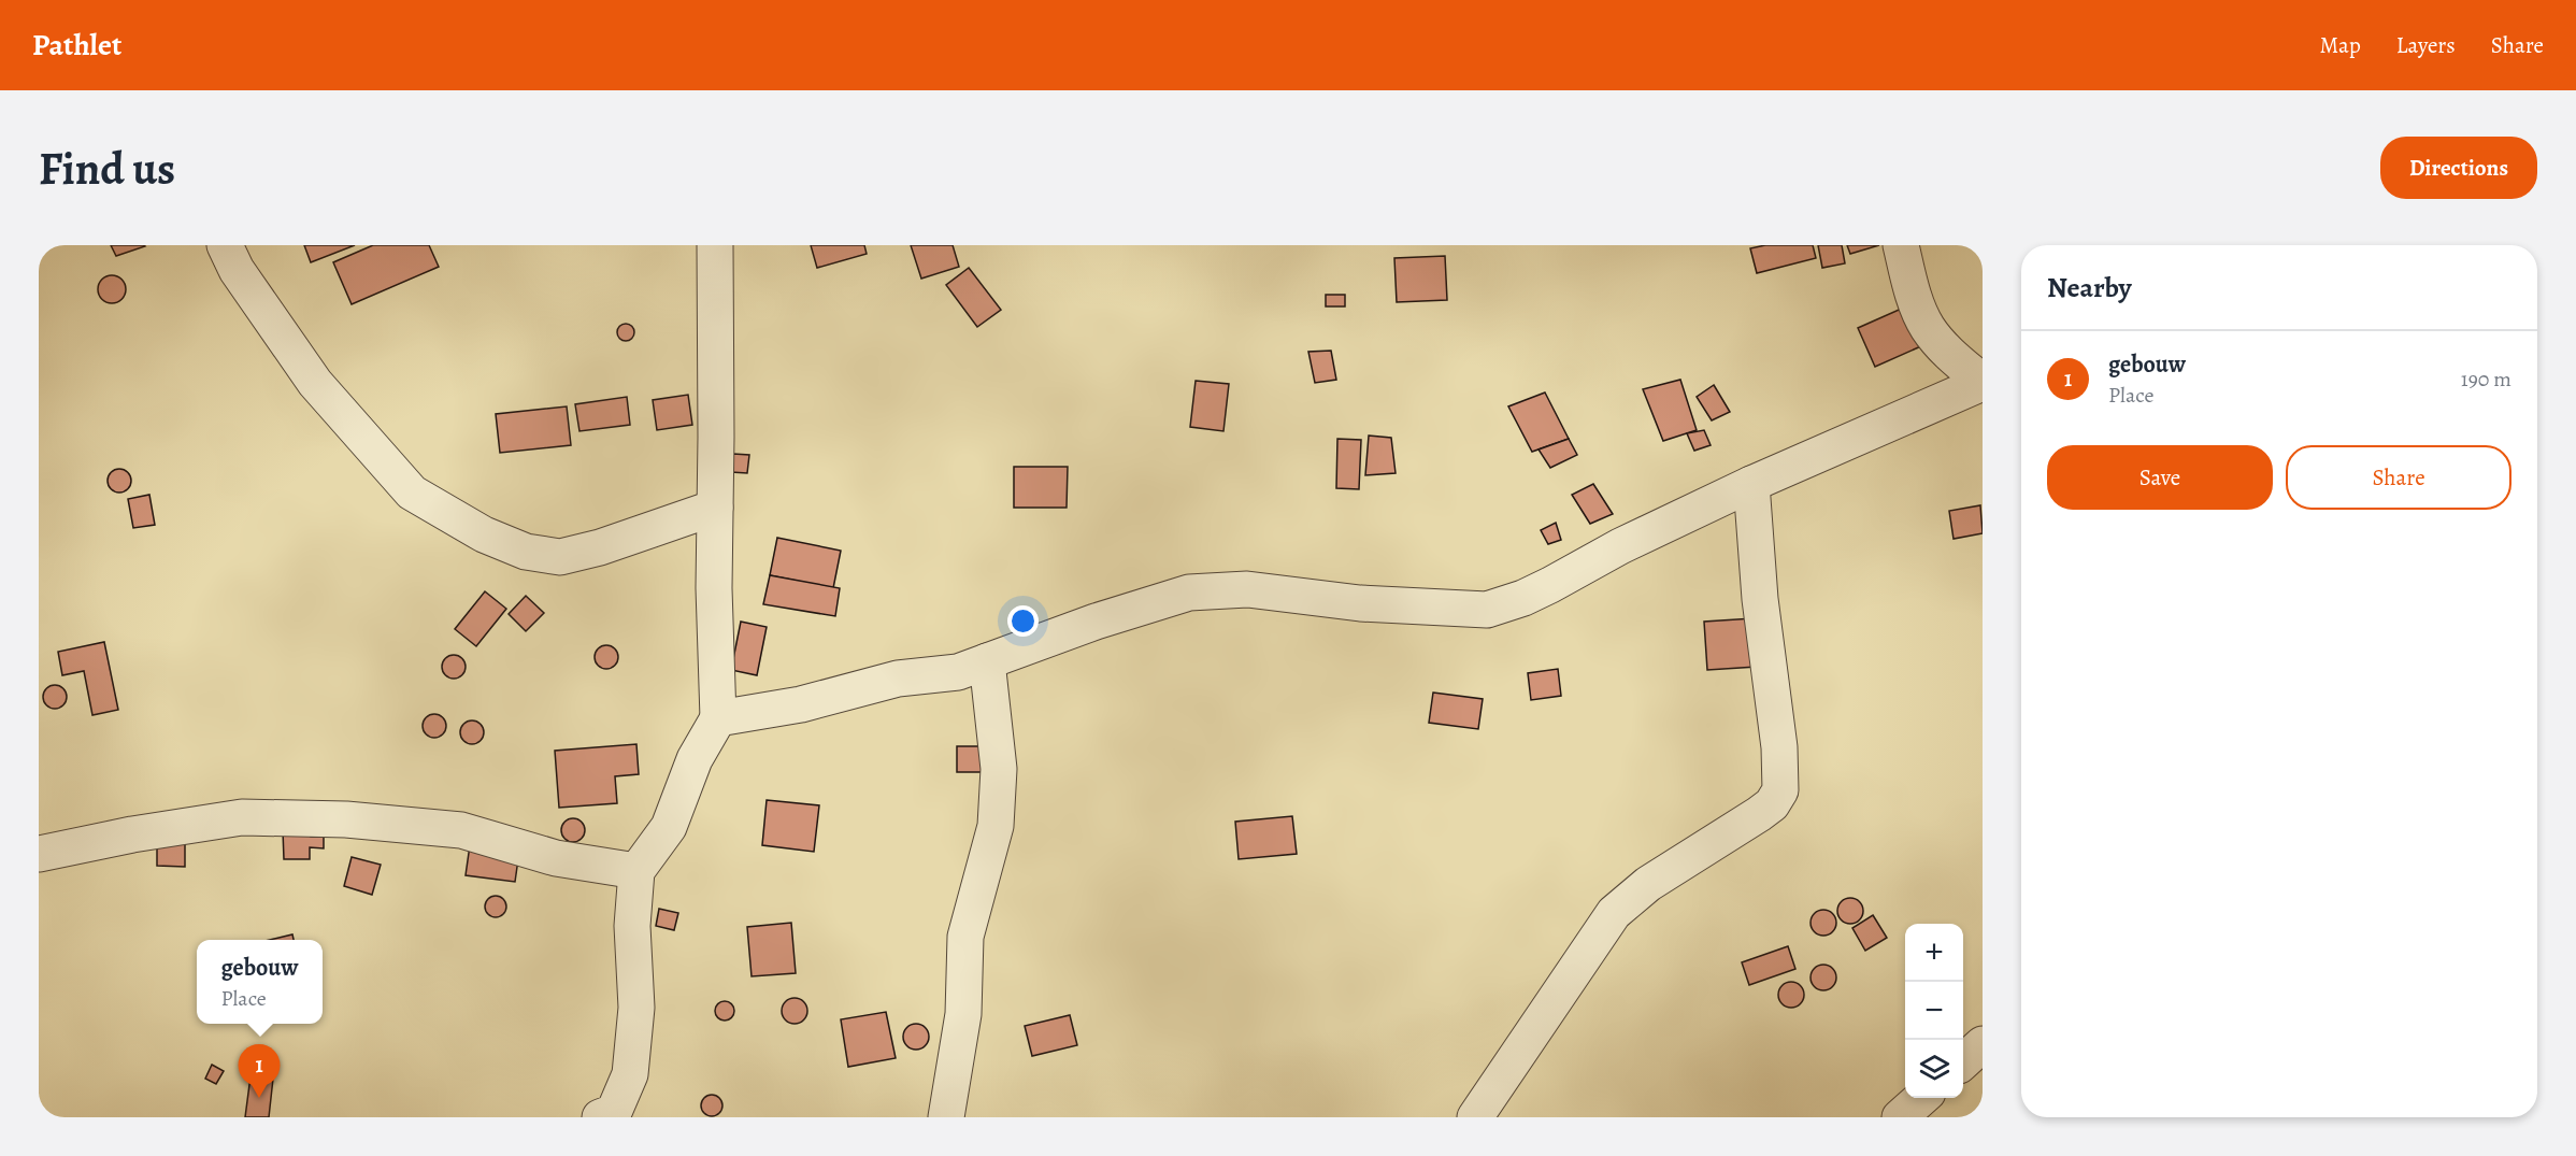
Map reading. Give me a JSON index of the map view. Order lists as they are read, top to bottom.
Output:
{
  "page": {
    "header": "Pathlet",
    "nav": ["Map", "Layers", "Share"],
    "buttons": [
      "Directions",
      ["Save", "Share"]
    ],
    "title": "Find us",
    "heading": "Nearby",
    "list": [
      {
        "mark": "1",
        "name": "gebouw",
        "note": "Place",
        "value": "190 m"
      }
    ],
    "map_buttons": ["+", "−"],
    "popup": ["gebouw", "Place"],
    "pins": "1"
  }
}
